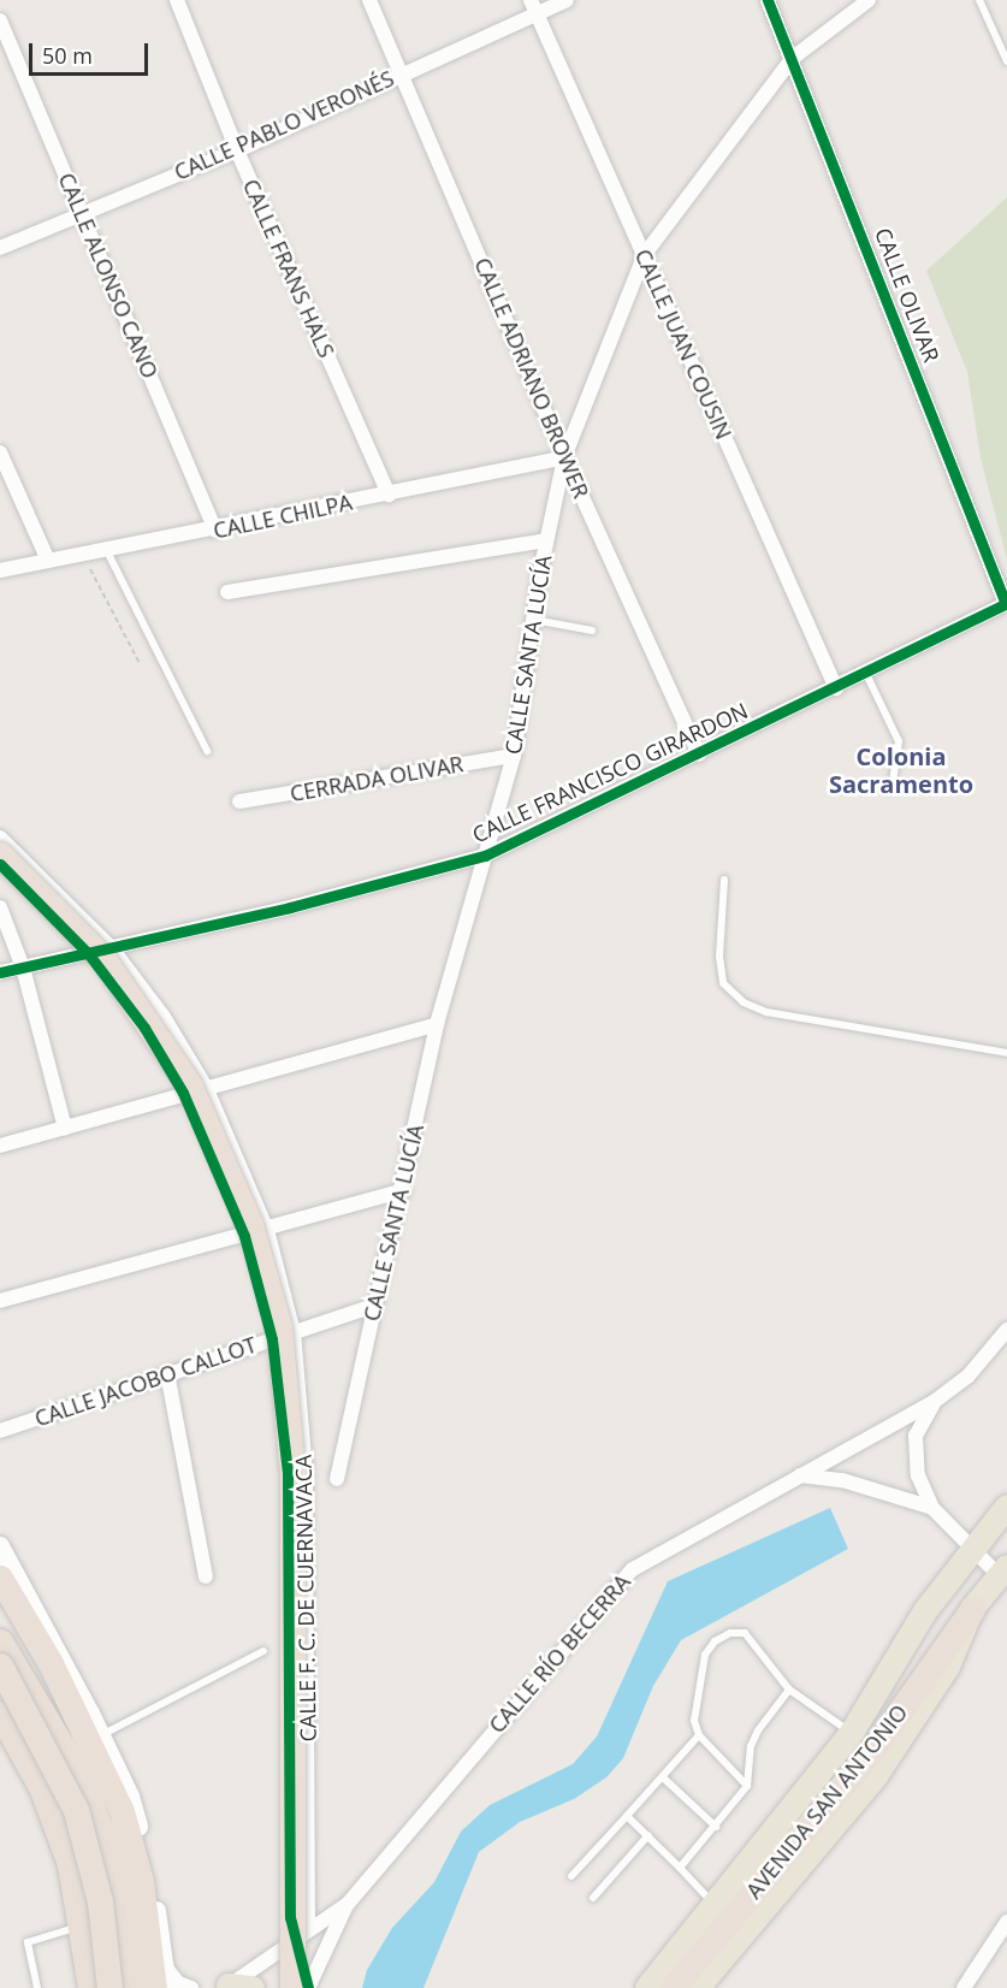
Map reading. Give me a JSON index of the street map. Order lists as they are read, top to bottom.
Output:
{
  "streets": {
    "highway": ["AVENIDA SAN ANTONIO"],
    "street": [
      "CALLE PABLO VERONÉS",
      "CALLE FRANS HALS",
      "CALLE ALONSO CANO",
      "CALLE OLIVAR",
      "CALLE JUAN COUSIN",
      "CALLE ADRIANO BROWER",
      "CALLE CHILPA",
      "CALLE SANTA LUCÍA",
      "CALLE FRANCISCO GIRARDON",
      "CERRADA OLIVAR",
      "CALLE JACOBO CALLOT",
      "CALLE F. C. DE CUERNAVACA",
      "CALLE RÍO BECERRA"
    ]
  },
  "crossings": [
    ["CALLE PABLO VERONÉS", "CALLE FRANS HALS"],
    ["CALLE PABLO VERONÉS", "CALLE ALONSO CANO"],
    ["CALLE PABLO VERONÉS", "CALLE JUAN COUSIN"],
    ["CALLE PABLO VERONÉS", "CALLE ADRIANO BROWER"],
    ["CALLE FRANS HALS", "CALLE CHILPA"],
    ["CALLE ALONSO CANO", "CALLE CHILPA"],
    ["CALLE OLIVAR", "CALLE SANTA LUCÍA"],
    ["CALLE OLIVAR", "CALLE FRANCISCO GIRARDON"],
    ["CALLE JUAN COUSIN", "CALLE SANTA LUCÍA"],
    ["CALLE JUAN COUSIN", "CALLE FRANCISCO GIRARDON"],
    ["CALLE ADRIANO BROWER", "CALLE CHILPA"],
    ["CALLE ADRIANO BROWER", "CALLE SANTA LUCÍA"],
    ["CALLE ADRIANO BROWER", "CALLE FRANCISCO GIRARDON"],
    ["CALLE CHILPA", "CALLE SANTA LUCÍA"],
    ["CALLE SANTA LUCÍA", "CALLE FRANCISCO GIRARDON"],
    ["CALLE SANTA LUCÍA", "CERRADA OLIVAR"],
    ["CALLE SANTA LUCÍA", "CALLE JACOBO CALLOT"],
    ["CALLE FRANCISCO GIRARDON", "CALLE F. C. DE CUERNAVACA"],
    ["CALLE JACOBO CALLOT", "CALLE F. C. DE CUERNAVACA"],
    ["CALLE F. C. DE CUERNAVACA", "CALLE RÍO BECERRA"]
  ],
  "districts": ["Colonia Sacramento"],
  "scale_bar": "50 m"
}
